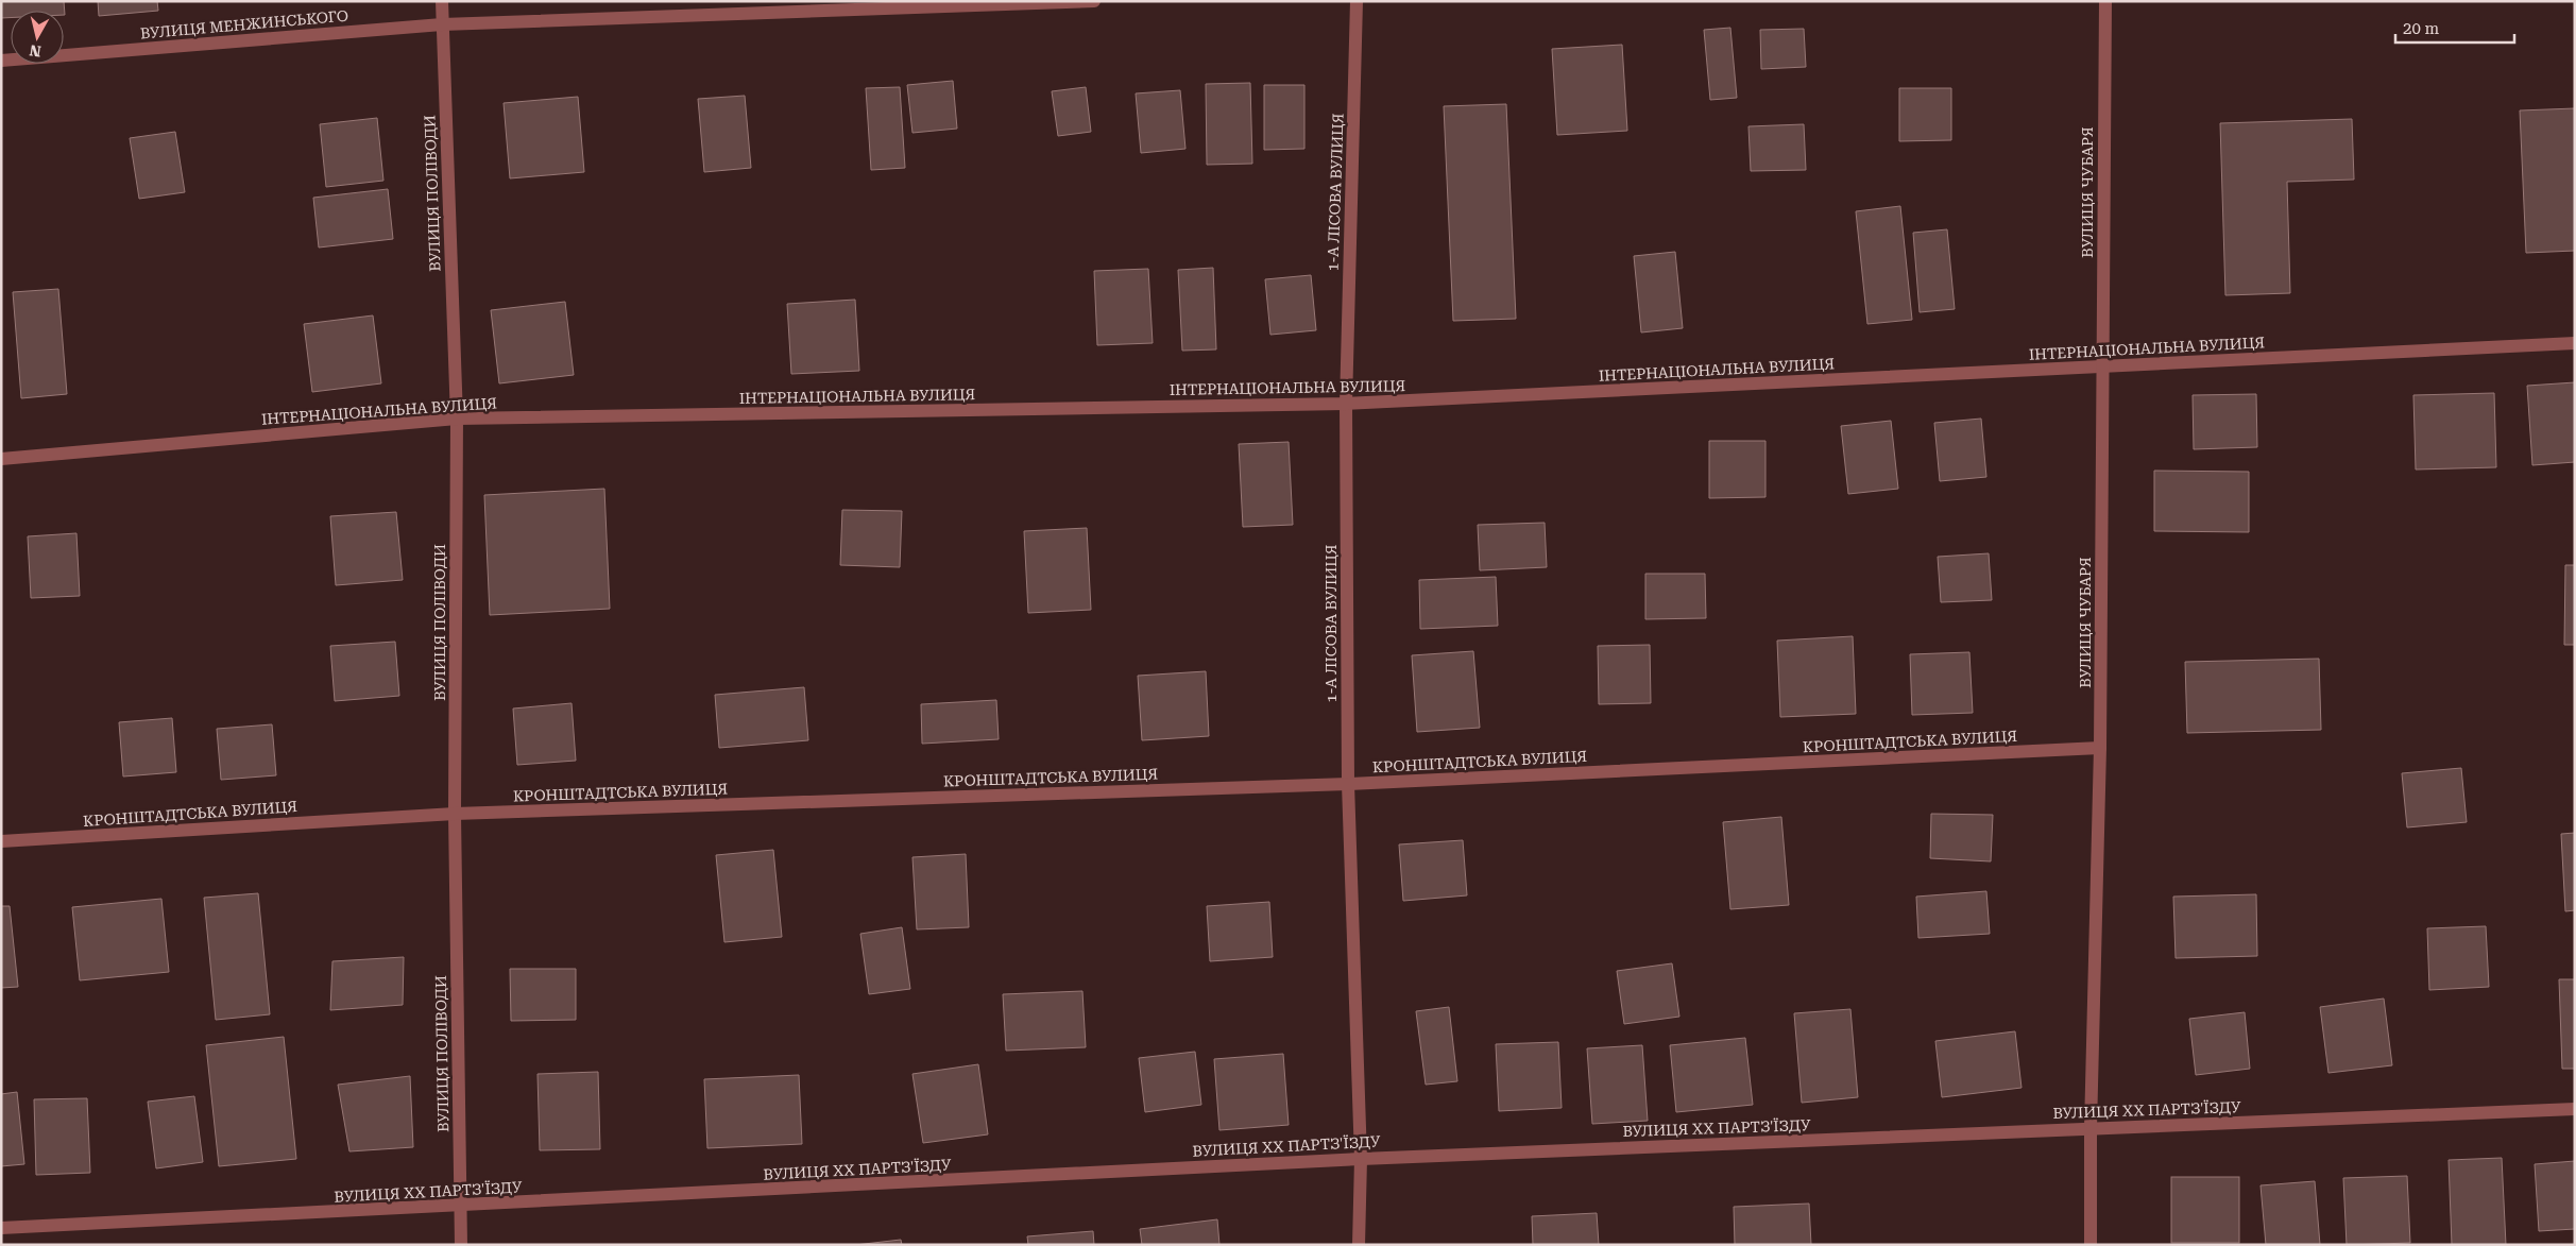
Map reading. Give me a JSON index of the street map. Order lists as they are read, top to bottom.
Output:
{
  "streets": {
    "street": [
      "ВУЛИЦЯ МЕНЖИНСЬКОГО",
      "1-А ЛІСОВА ВУЛИЦЯ",
      "ВУЛИЦЯ ЧУБАРЯ",
      "ВУЛИЦЯ ПОЛІВОДИ",
      "ІНТЕРНАЦІОНАЛЬНА ВУЛИЦЯ",
      "КРОНШТАДТСЬКА ВУЛИЦЯ",
      "ВУЛИЦЯ XX ПАРТЗ'ЇЗДУ"
    ]
  },
  "crossings": [
    ["ВУЛИЦЯ МЕНЖИНСЬКОГО", "ВУЛИЦЯ ПОЛІВОДИ"],
    ["1-А ЛІСОВА ВУЛИЦЯ", "ІНТЕРНАЦІОНАЛЬНА ВУЛИЦЯ"],
    ["1-А ЛІСОВА ВУЛИЦЯ", "КРОНШТАДТСЬКА ВУЛИЦЯ"],
    ["1-А ЛІСОВА ВУЛИЦЯ", "ВУЛИЦЯ XX ПАРТЗ'ЇЗДУ"],
    ["ВУЛИЦЯ ЧУБАРЯ", "ІНТЕРНАЦІОНАЛЬНА ВУЛИЦЯ"],
    ["ВУЛИЦЯ ЧУБАРЯ", "КРОНШТАДТСЬКА ВУЛИЦЯ"],
    ["ВУЛИЦЯ ЧУБАРЯ", "ВУЛИЦЯ XX ПАРТЗ'ЇЗДУ"],
    ["ВУЛИЦЯ ПОЛІВОДИ", "ІНТЕРНАЦІОНАЛЬНА ВУЛИЦЯ"],
    ["ВУЛИЦЯ ПОЛІВОДИ", "КРОНШТАДТСЬКА ВУЛИЦЯ"],
    ["ВУЛИЦЯ ПОЛІВОДИ", "ВУЛИЦЯ XX ПАРТЗ'ЇЗДУ"]
  ],
  "scale_bar": "20 m",
  "north": "bottom"
}
